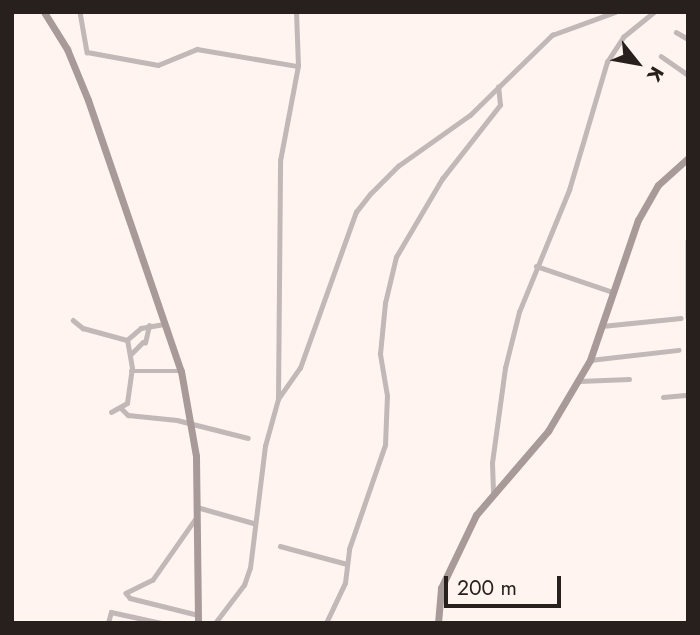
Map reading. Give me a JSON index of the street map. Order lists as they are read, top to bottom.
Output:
{
  "scale_bar": "200 m",
  "north": "bottom right"
}
